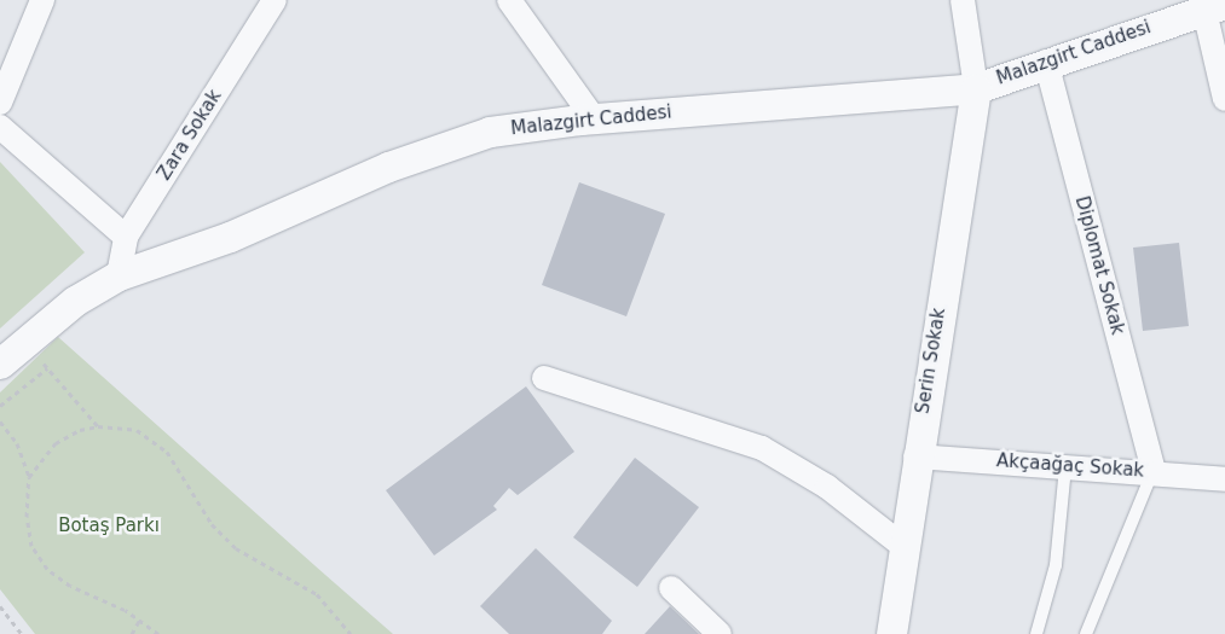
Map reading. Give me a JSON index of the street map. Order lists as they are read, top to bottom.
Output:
{
  "streets": {
    "street": [
      "Malazgirt Caddesi",
      "Zara Sokak",
      "Diplomat Sokak",
      "Serin Sokak",
      "Akçaağaç Sokak"
    ]
  },
  "crossings": [
    ["Malazgirt Caddesi", "Zara Sokak"],
    ["Malazgirt Caddesi", "Diplomat Sokak"],
    ["Malazgirt Caddesi", "Serin Sokak"],
    ["Diplomat Sokak", "Akçaağaç Sokak"],
    ["Serin Sokak", "Akçaağaç Sokak"]
  ],
  "parks": ["Botaş Parkı"]
}
